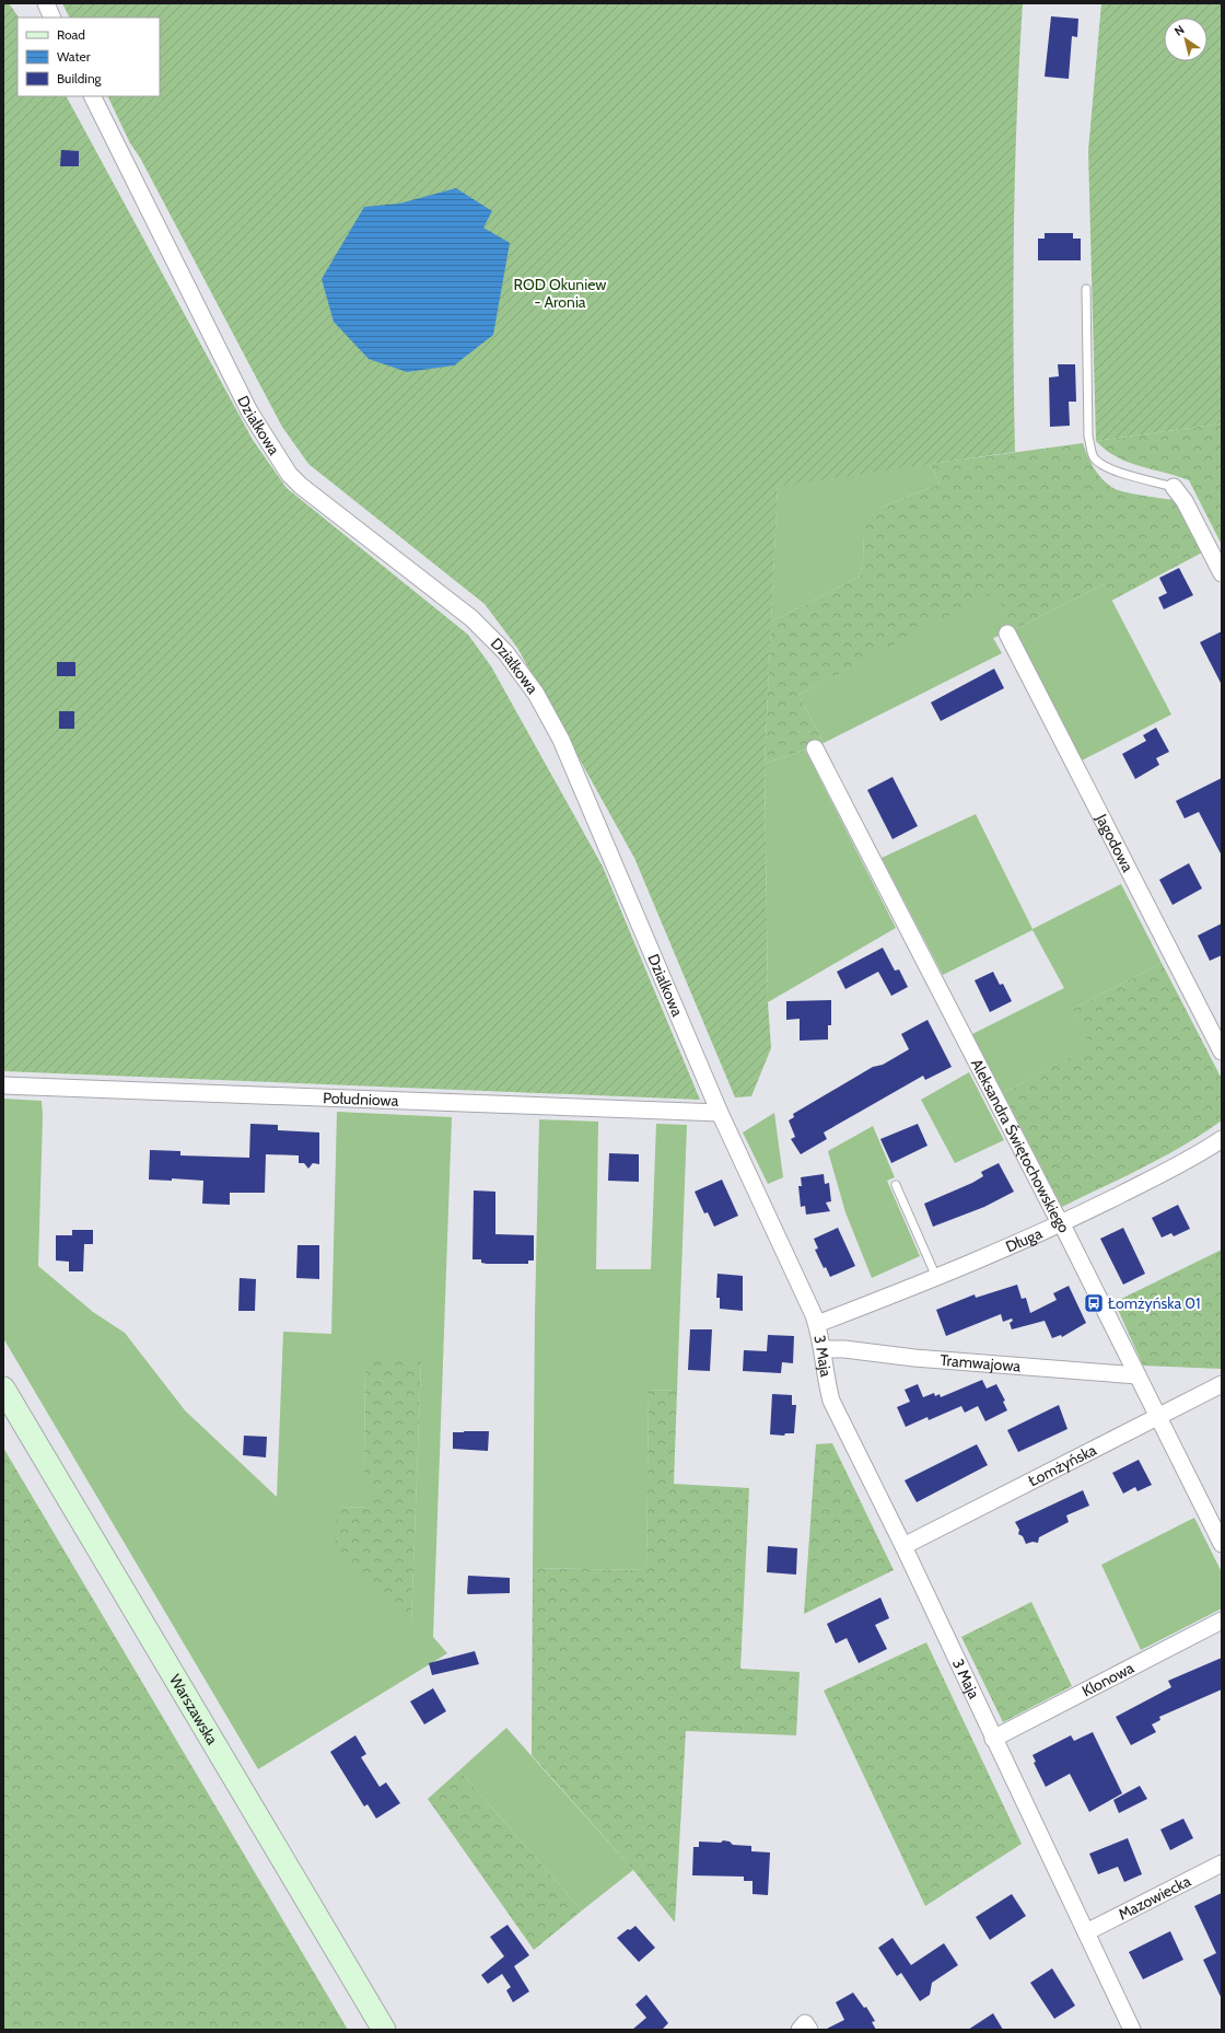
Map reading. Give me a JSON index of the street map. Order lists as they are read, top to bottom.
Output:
{
  "streets": {
    "main road": ["Warszawska"],
    "street": [
      "Działkowa",
      "Jagodowa",
      "Południowa",
      "Aleksandra Świętochowskiego",
      "Długa",
      "3 Maja",
      "Tramwajowa",
      "Łomżyńska",
      "Klonowa",
      "Mazowiecka"
    ]
  },
  "crossings": [
    ["Działkowa", "Południowa"],
    ["Działkowa", "Długa"],
    ["Działkowa", "3 Maja"],
    ["Aleksandra Świętochowskiego", "Długa"],
    ["Aleksandra Świętochowskiego", "Tramwajowa"],
    ["Aleksandra Świętochowskiego", "Łomżyńska"],
    ["Długa", "3 Maja"],
    ["3 Maja", "Tramwajowa"],
    ["3 Maja", "Łomżyńska"],
    ["3 Maja", "Klonowa"],
    ["3 Maja", "Mazowiecka"]
  ],
  "parks": ["ROD Okuniew - Aronia"],
  "places": {
    "bus stop": ["Łomżyńska 01"]
  },
  "legend": ["Road", "Water", "Building"],
  "north": "top left"
}
